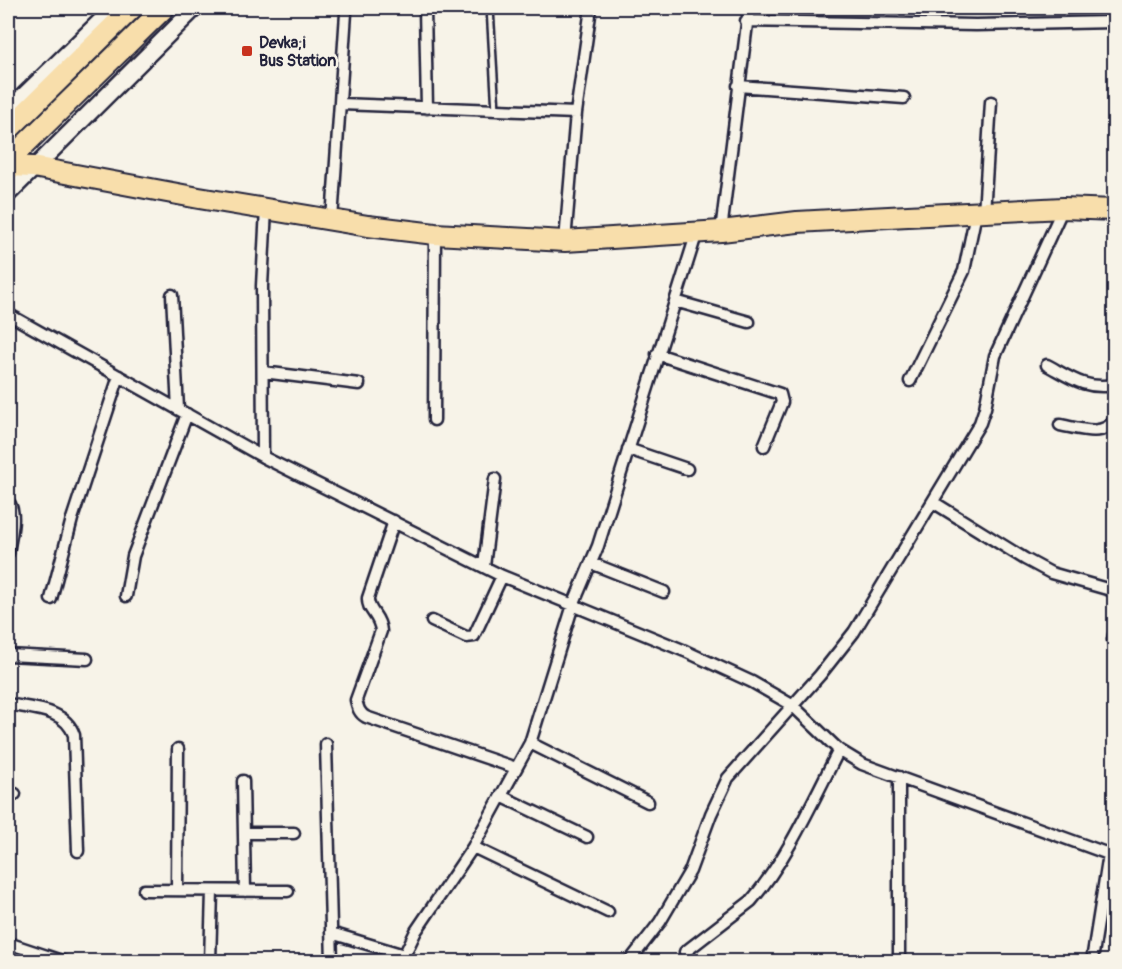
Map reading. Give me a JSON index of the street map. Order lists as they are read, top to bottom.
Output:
{
  "places": {
    "transit": ["Devka;i Bus Station"]
  }
}
